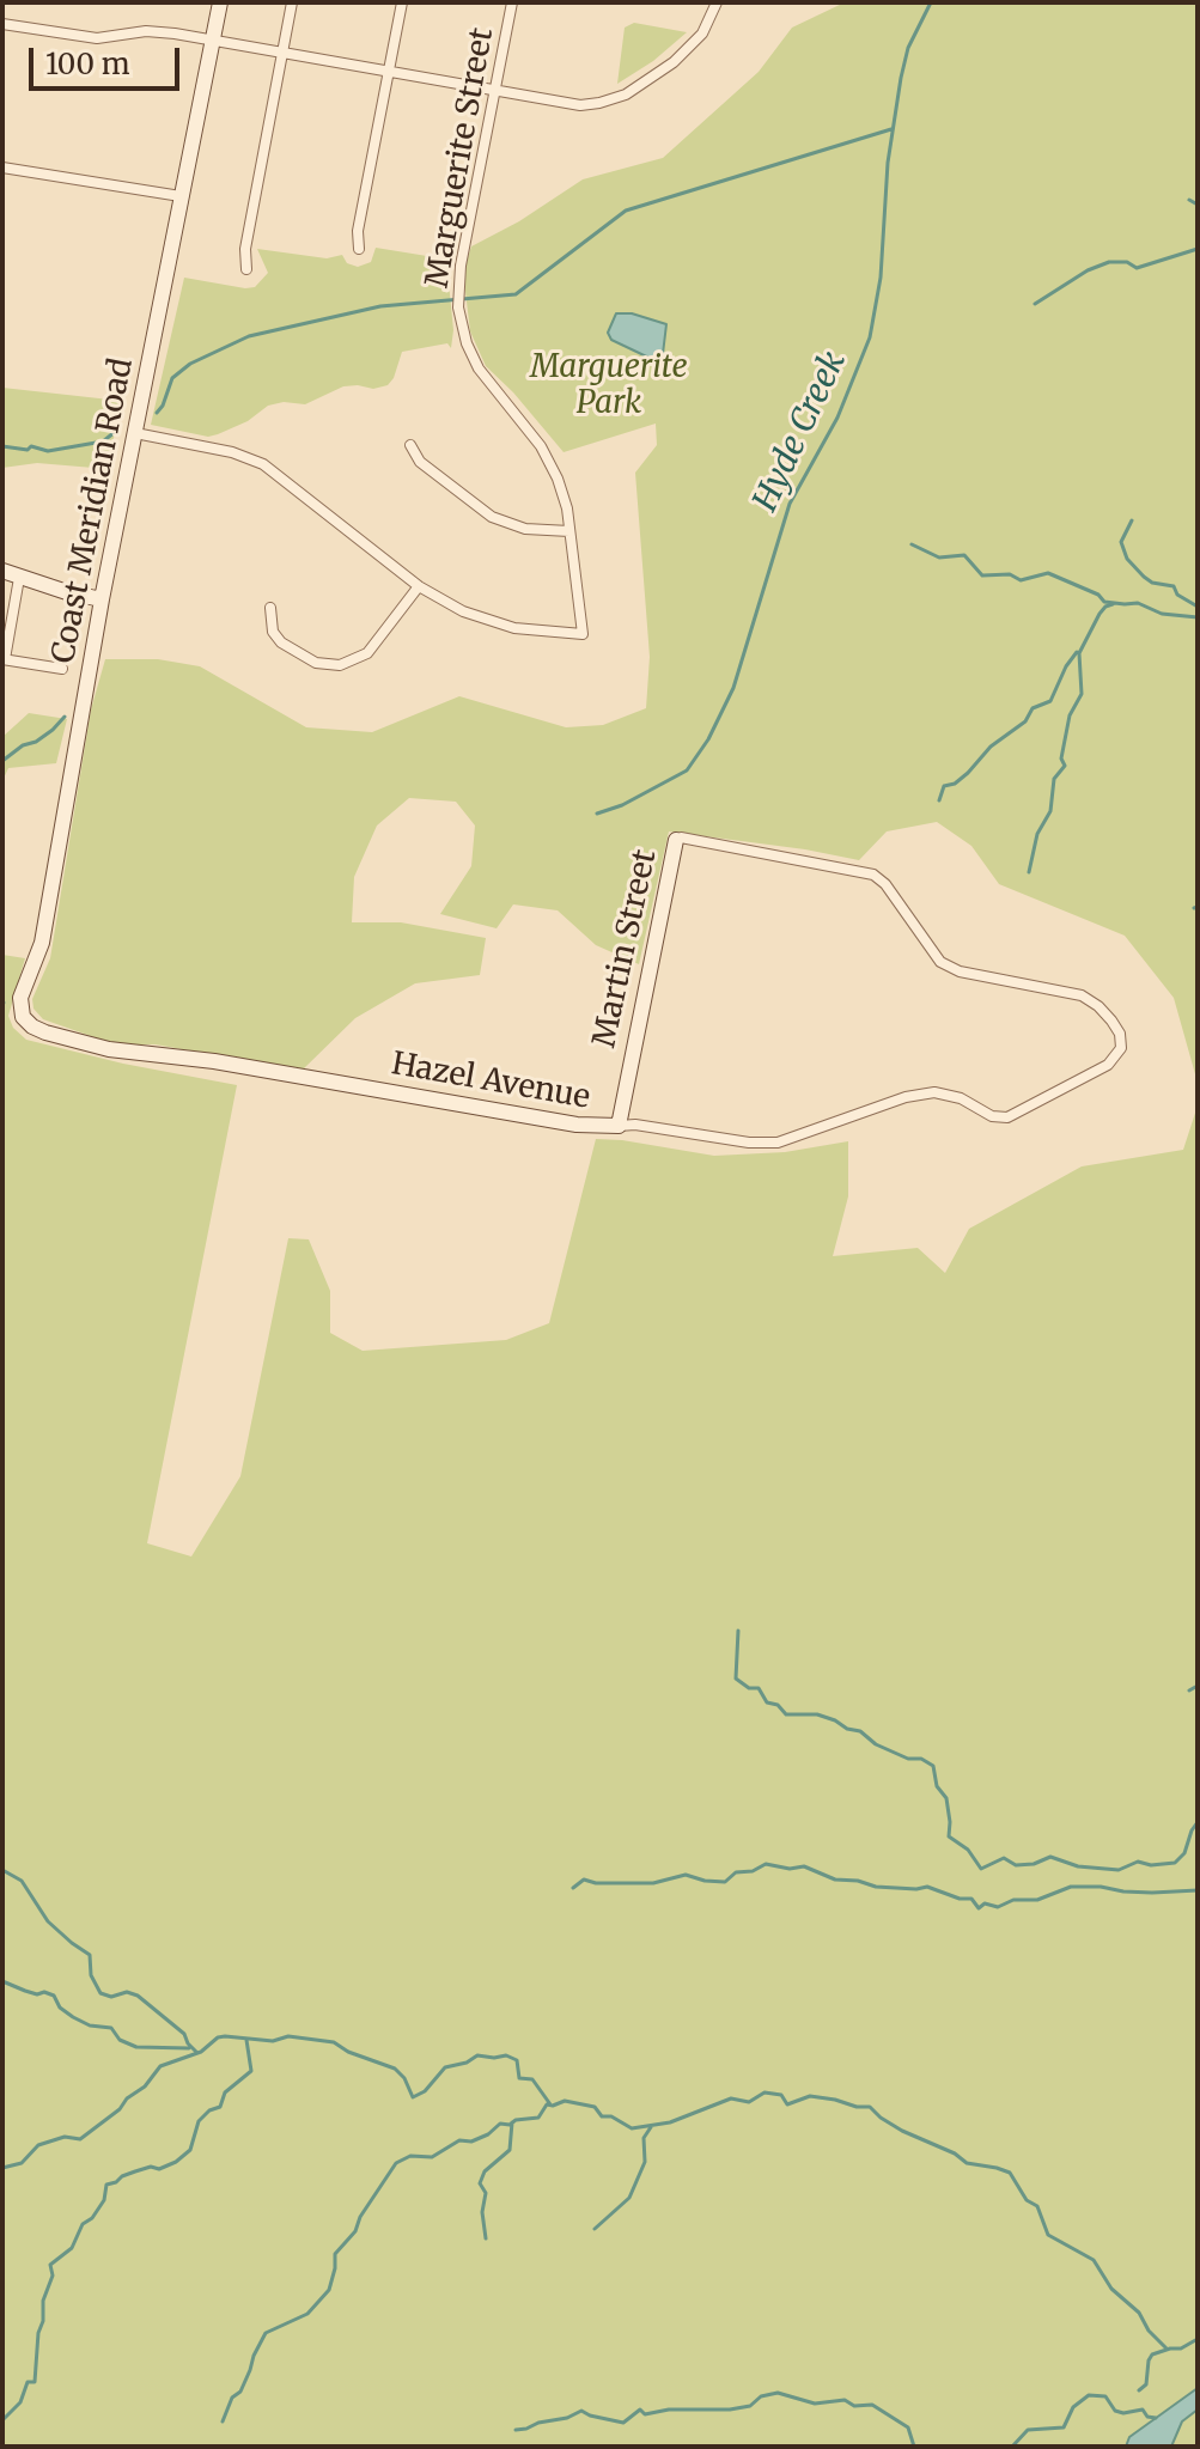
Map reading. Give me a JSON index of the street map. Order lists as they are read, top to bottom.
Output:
{
  "streets": {
    "street": [
      "Marguerite Street",
      "Coast Meridian Road",
      "Martin Street",
      "Hazel Avenue"
    ]
  },
  "crossings": [
    ["Coast Meridian Road", "Hazel Avenue"],
    ["Martin Street", "Hazel Avenue"]
  ],
  "water": ["Hyde Creek"],
  "parks": ["Marguerite Park"],
  "scale_bar": "100 m"
}
